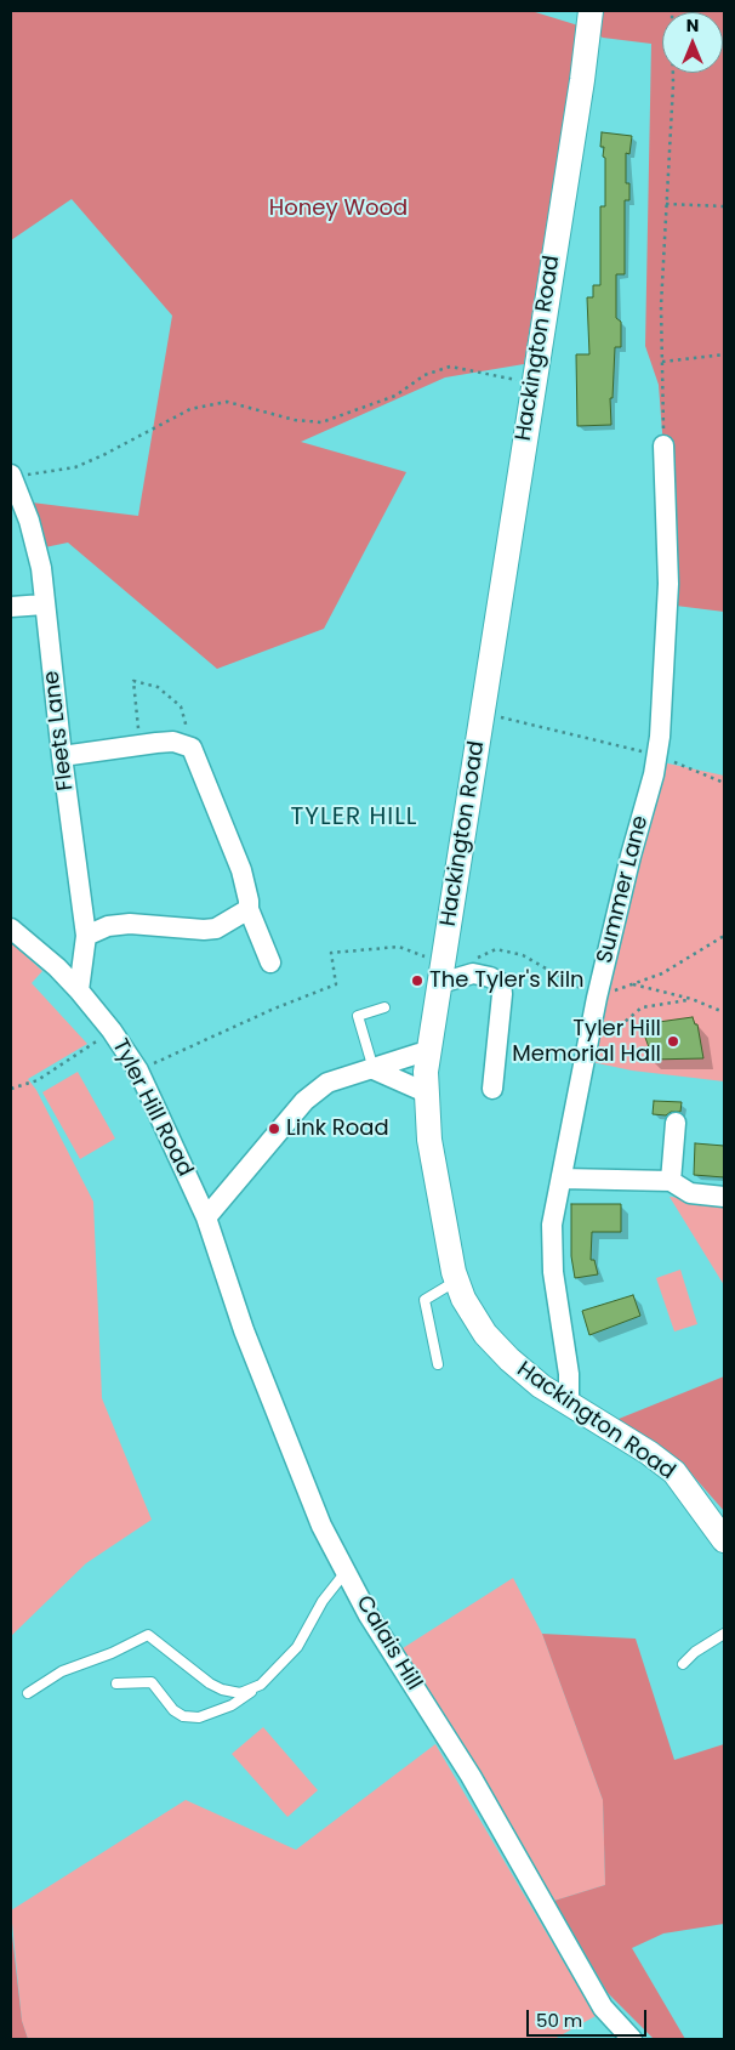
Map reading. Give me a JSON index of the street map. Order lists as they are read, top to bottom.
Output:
{
  "streets": {
    "street": [
      "Hackington Road",
      "Fleets Lane",
      "Summer Lane",
      "Tyler Hill Road",
      "Calais Hill"
    ]
  },
  "crossings": [
    ["Hackington Road", "Summer Lane"],
    ["Fleets Lane", "Tyler Hill Road"],
    ["Tyler Hill Road", "Calais Hill"]
  ],
  "districts": ["TYLER HILL"],
  "parks": ["Honey Wood"],
  "places": ["The Tyler's Kiln", "Tyler Hill Memorial Hall", "Link Road"],
  "scale_bar": "50 m",
  "north": "top"
}
